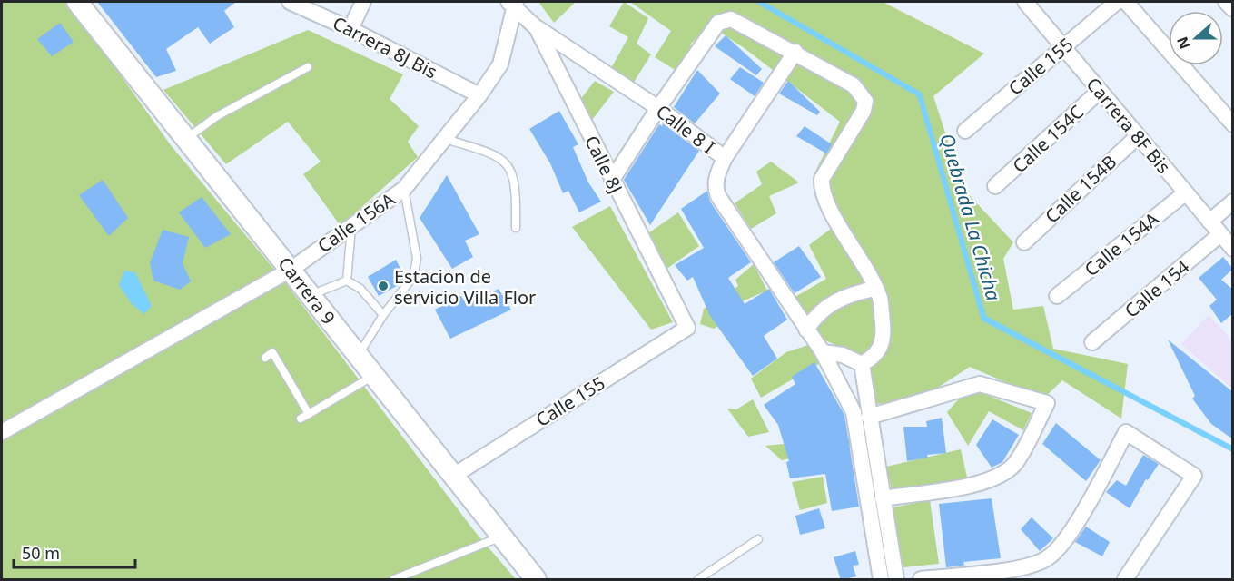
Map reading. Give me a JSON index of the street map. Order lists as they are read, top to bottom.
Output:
{
  "streets": {
    "street": [
      "Carrera 8J Bis",
      "Calle 155",
      "Carrera 8F Bis",
      "Calle 8 I",
      "Calle 154C",
      "Calle 8J",
      "Calle 154B",
      "Calle 156A",
      "Calle 154A",
      "Calle 154",
      "Carrera 9"
    ]
  },
  "crossings": [
    ["Carrera 8J Bis", "Calle 156A"],
    ["Calle 155", "Carrera 8F Bis"],
    ["Calle 155", "Calle 8J"],
    ["Calle 155", "Carrera 9"],
    ["Carrera 8F Bis", "Calle 154C"],
    ["Carrera 8F Bis", "Calle 154B"],
    ["Carrera 8F Bis", "Calle 154A"],
    ["Carrera 8F Bis", "Calle 154"],
    ["Calle 8 I", "Calle 8J"],
    ["Calle 8J", "Calle 156A"],
    ["Calle 156A", "Carrera 9"]
  ],
  "water": ["Quebrada La Chicha"],
  "places": ["Estacion de servicio Villa Flor"],
  "scale_bar": "50 m",
  "north": "left"
}
